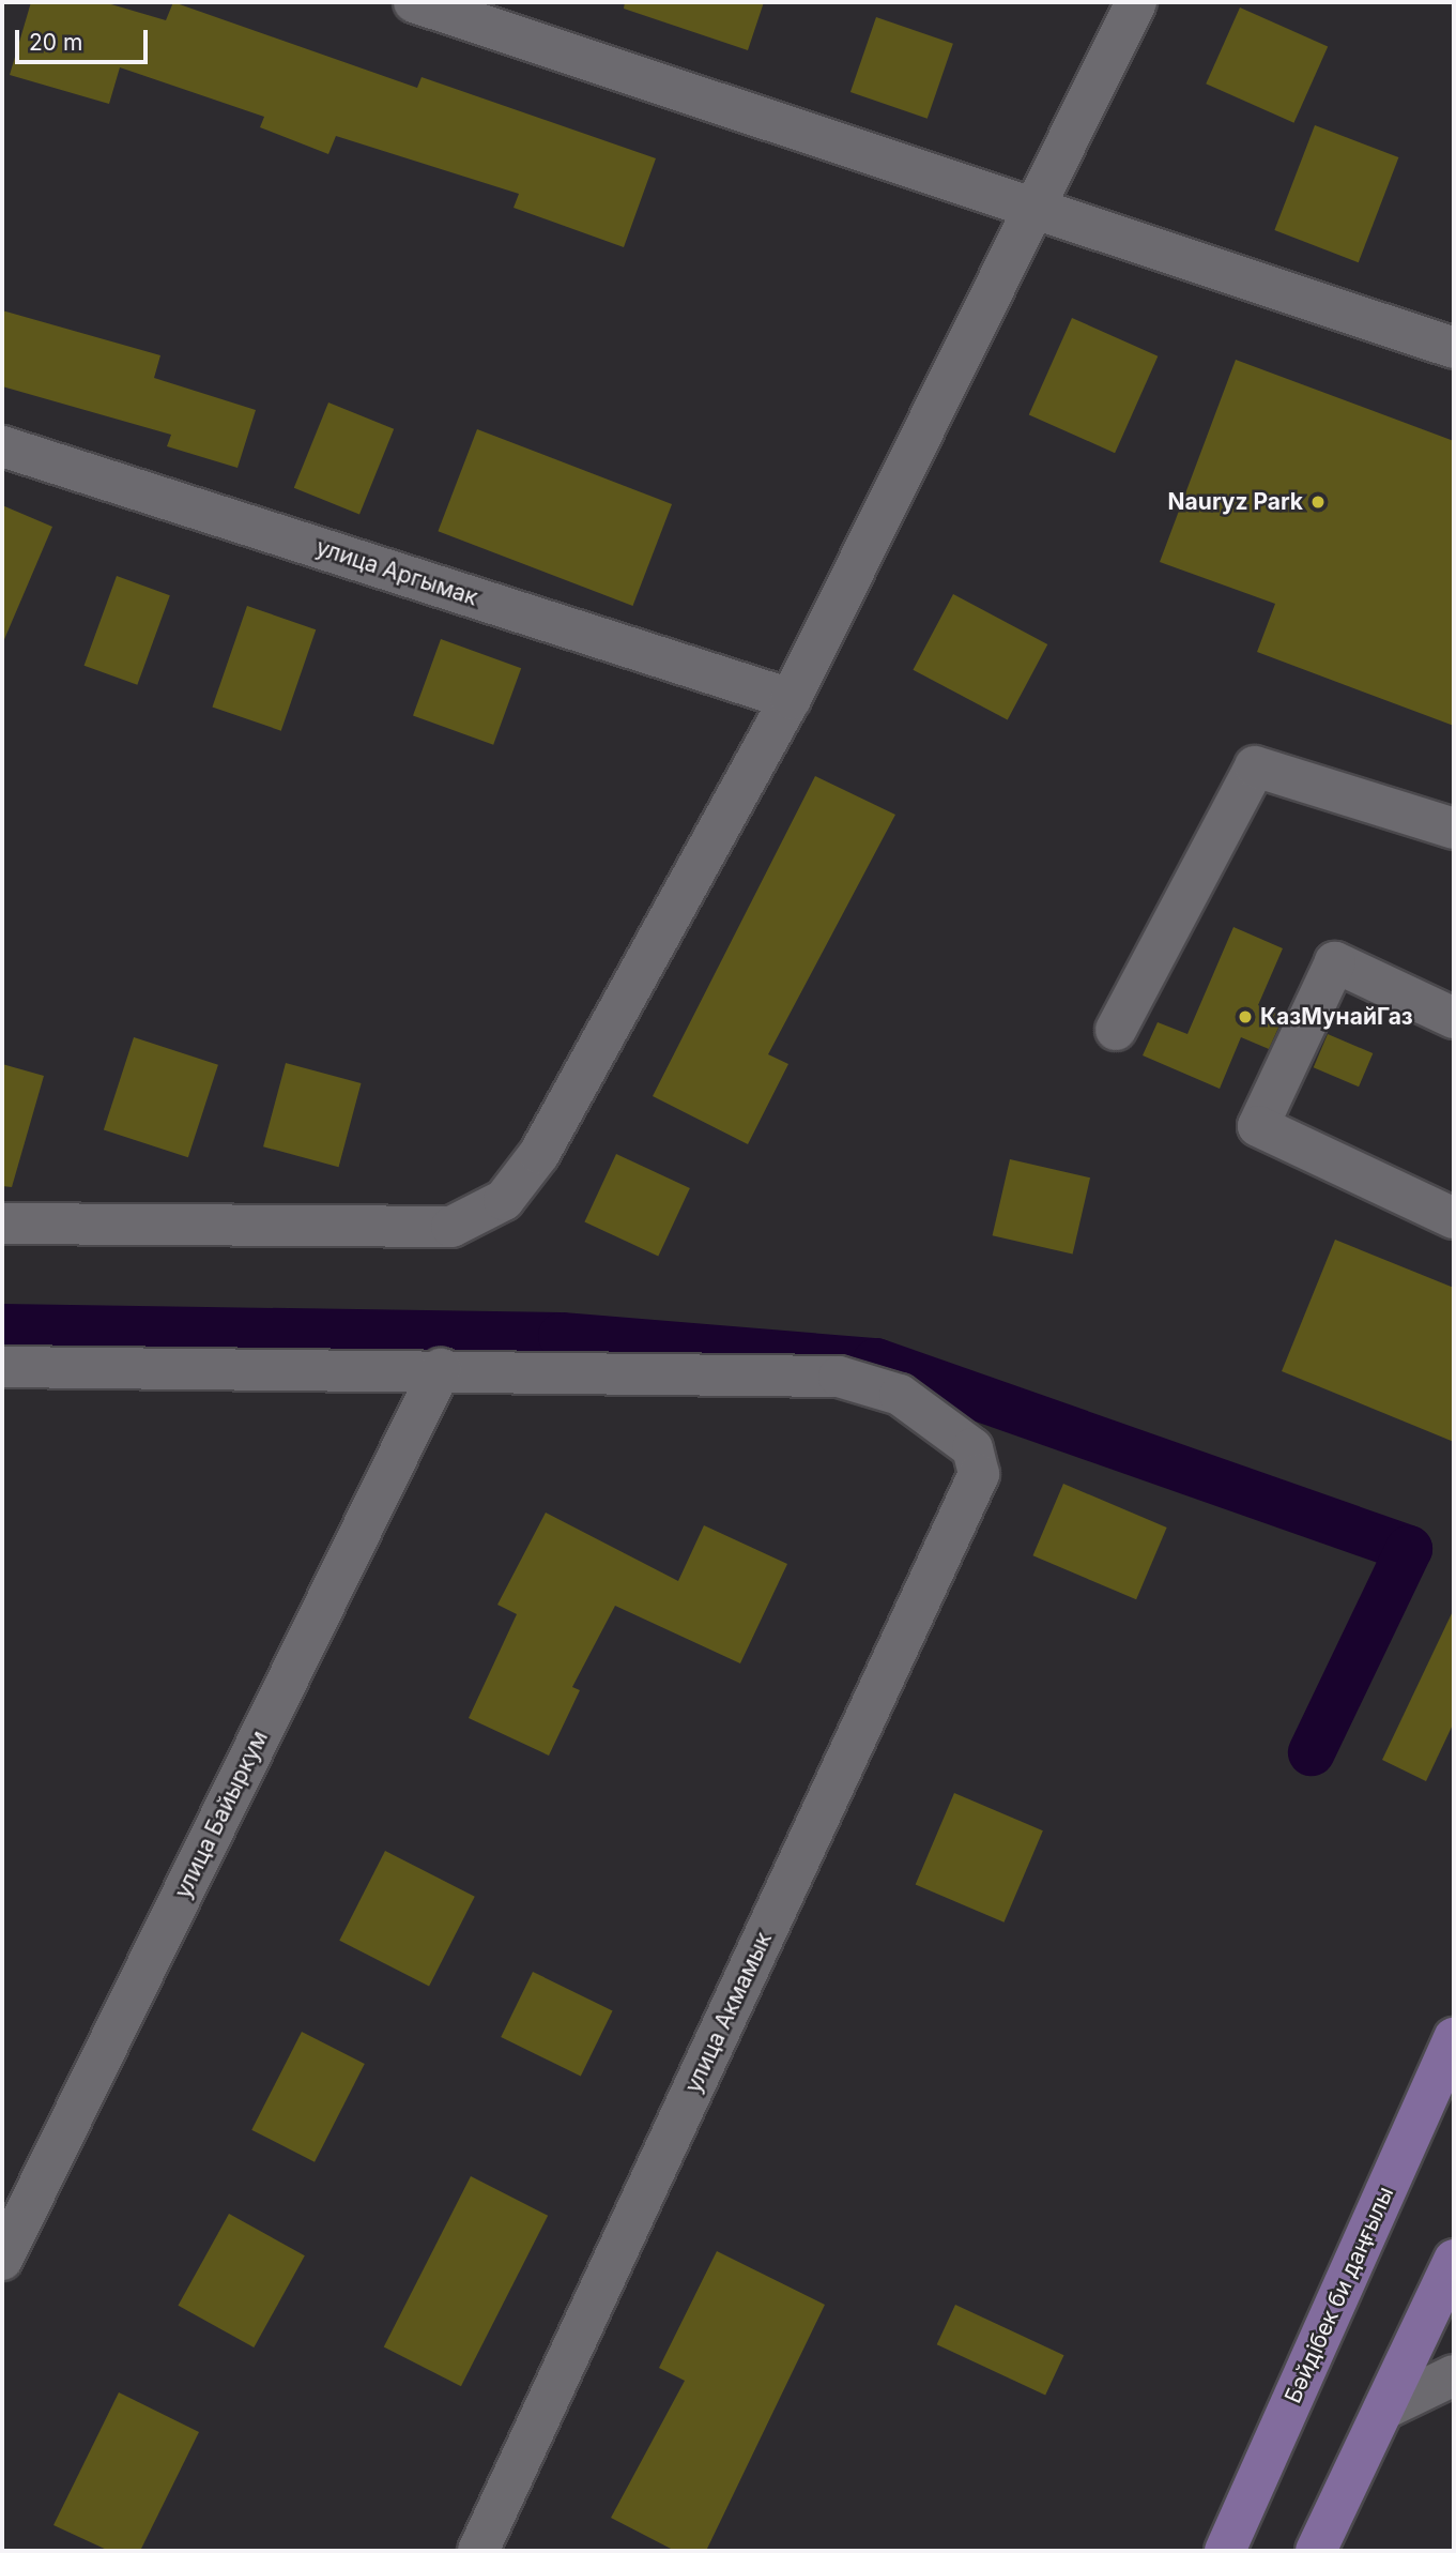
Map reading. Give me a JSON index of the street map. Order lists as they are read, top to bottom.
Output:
{
  "streets": {
    "main road": ["Бәйдібек би даңғылы"],
    "street": ["улица Аргымак", "улица Байыркум", "улица Акмамык"]
  },
  "crossings": [
    ["улица Байыркум", "улица Акмамык"]
  ],
  "places": ["Nauryz Park", "КазМунайГаз"],
  "scale_bar": "20 m"
}
